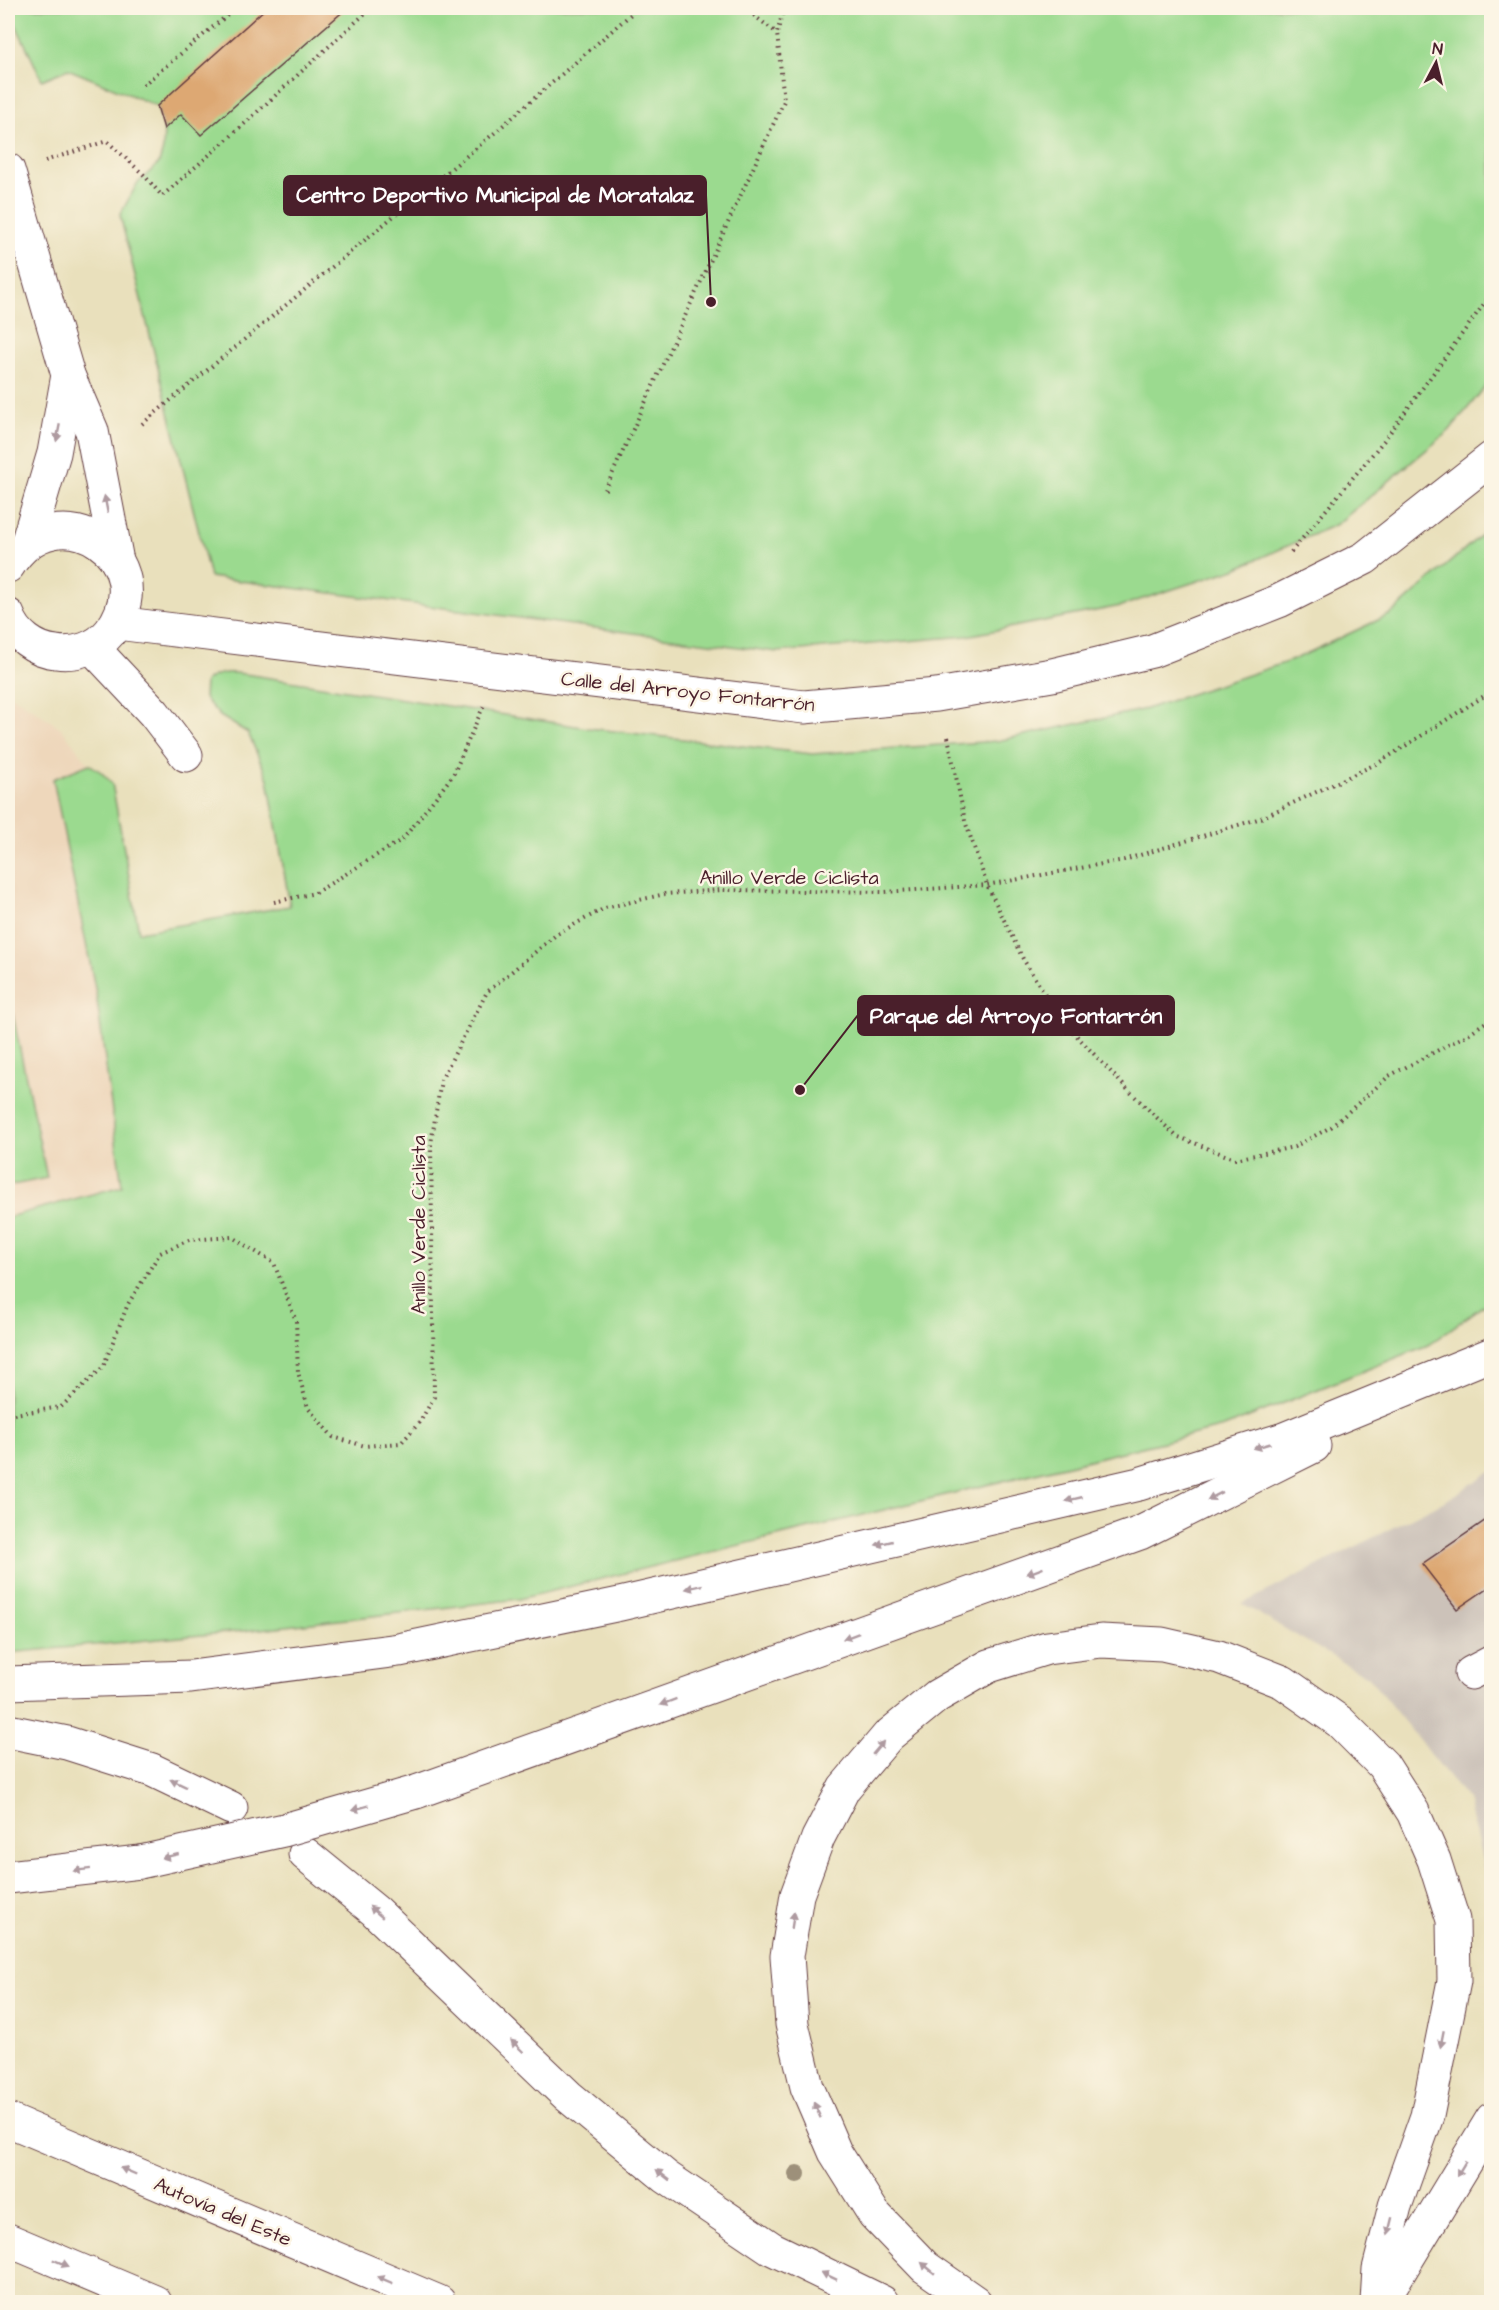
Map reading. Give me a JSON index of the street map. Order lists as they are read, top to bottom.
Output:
{
  "streets": {
    "main road": ["Calle del Arroyo Fontarrón", "Autovía del Este"],
    "path": ["Anillo Verde Ciclista"]
  },
  "places": ["Centro Deportivo Municipal de Moratalaz", "Parque del Arroyo Fontarrón"],
  "north": "top"
}
